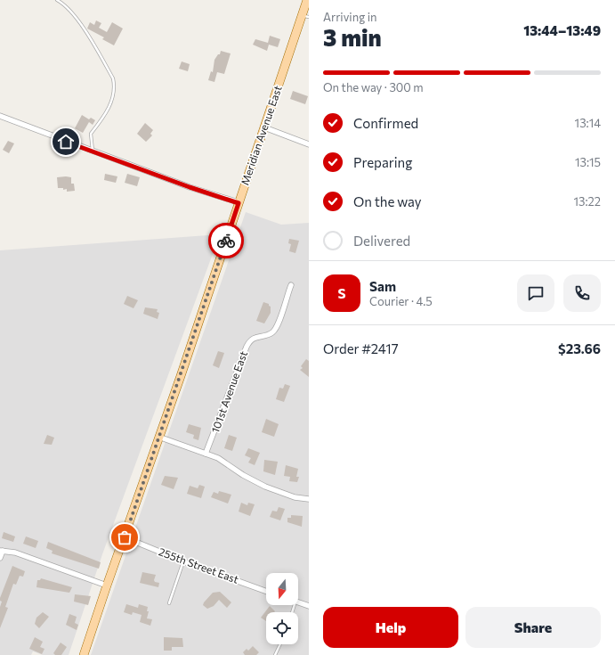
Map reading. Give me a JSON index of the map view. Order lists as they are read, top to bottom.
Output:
{
  "streets": {
    "main road": ["Meridian Avenue East"],
    "street": ["101st Avenue East", "255th Street East"]
  },
  "crossings": [
    ["Meridian Avenue East", "255th Street East"]
  ],
  "north": "bottom",
  "page": {
    "heading": ["3 min", "Arriving in", "13:44–13:49"],
    "panel": [
      "Sam",
      "Courier · 4.5",
      "Order #2417",
      "$23.66"
    ],
    "bar": "On the way · 300 m",
    "list": [
      ["Confirmed", "13:14"],
      ["Preparing", "13:15"],
      ["On the way", "13:22"],
      "Delivered"
    ],
    "round": "S",
    "buttons": ["Help", "Share"]
  }
}
